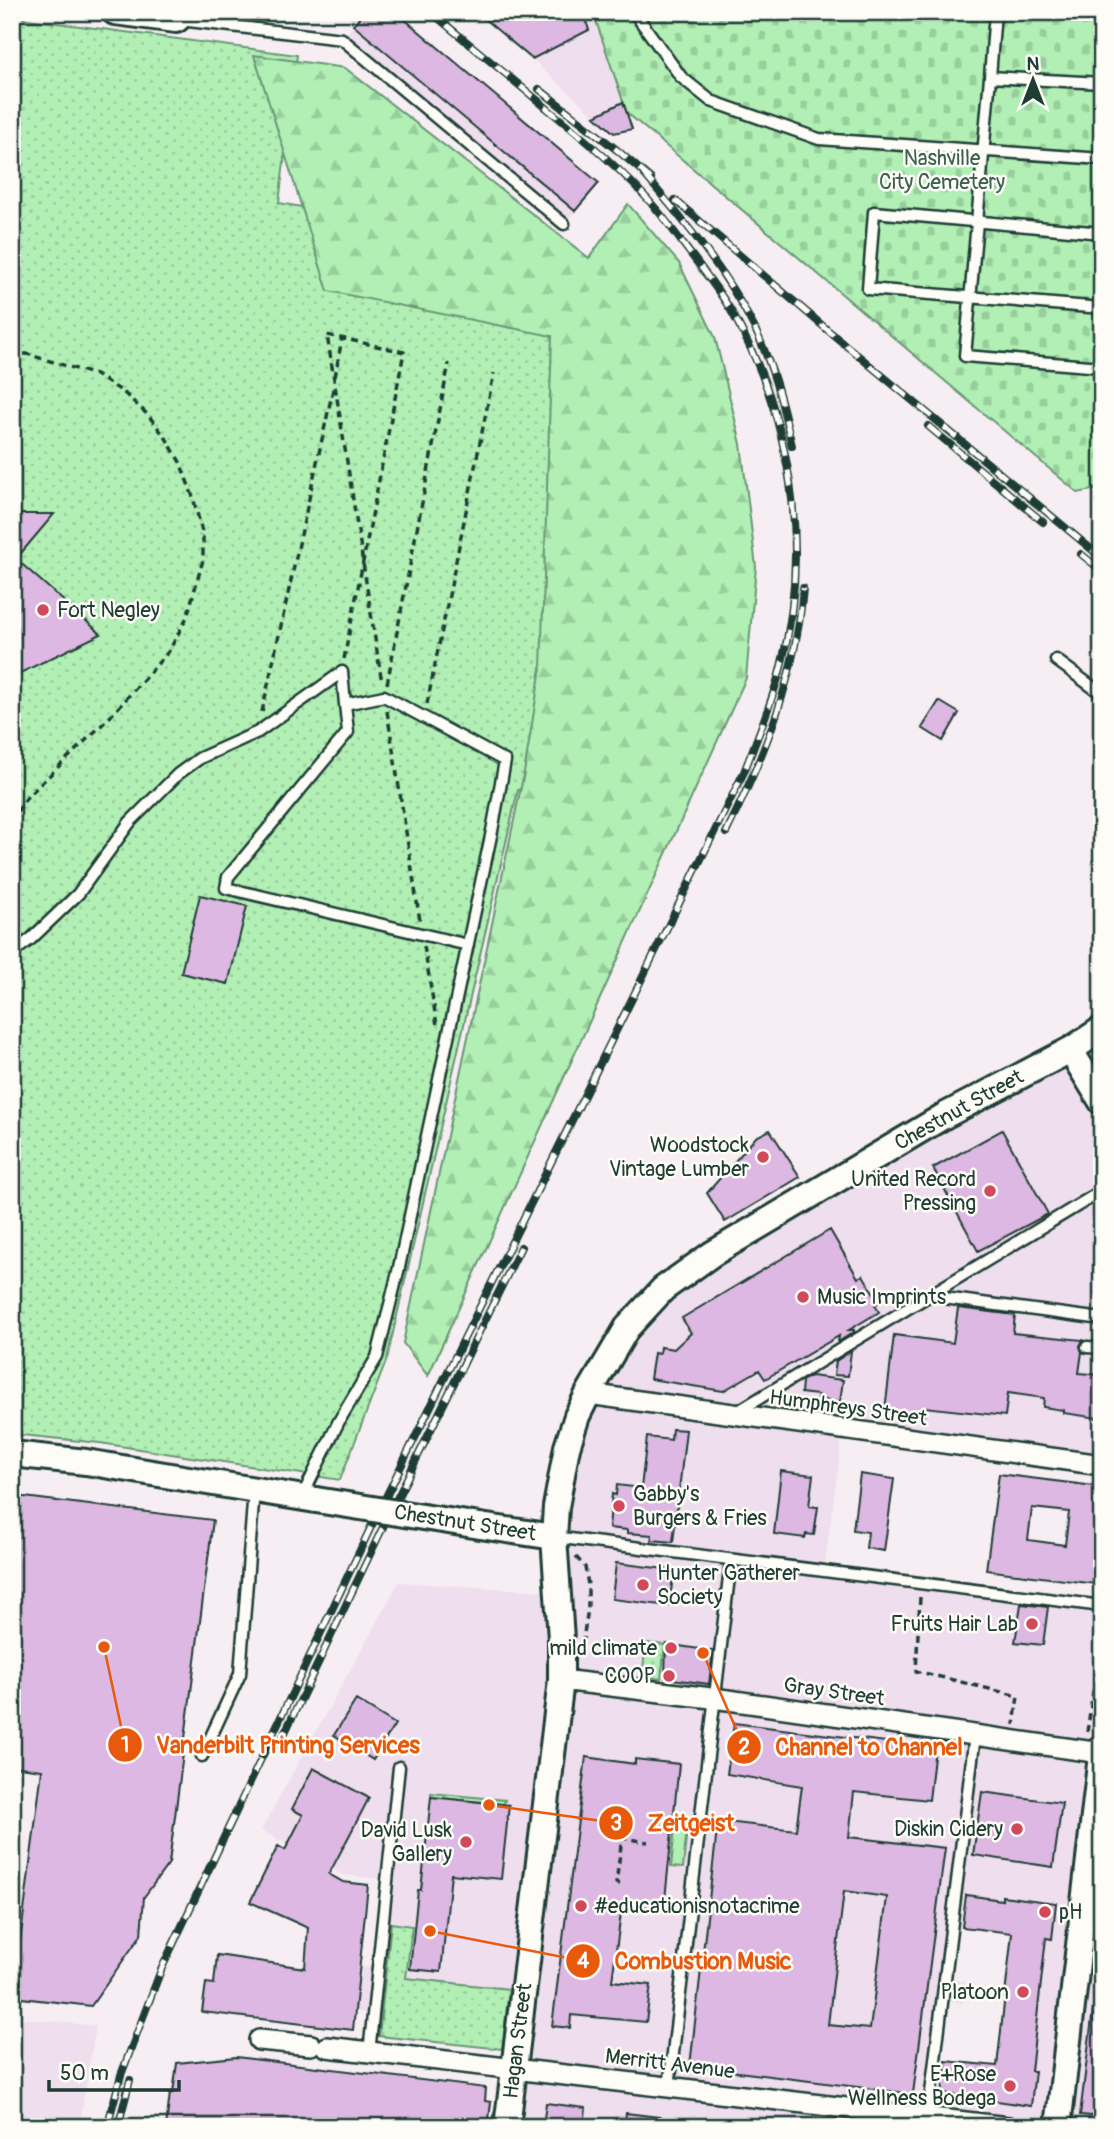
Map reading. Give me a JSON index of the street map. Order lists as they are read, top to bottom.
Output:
{
  "streets": {
    "street": [
      "Chestnut Street",
      "Humphreys Street",
      "Gray Street",
      "Hagan Street",
      "Merritt Avenue"
    ]
  },
  "crossings": [
    ["Chestnut Street", "Humphreys Street"],
    ["Chestnut Street", "Hagan Street"],
    ["Gray Street", "Hagan Street"],
    ["Hagan Street", "Merritt Avenue"]
  ],
  "parks": ["Nashville City Cemetery"],
  "places": [
    "Fort Negley",
    "Woodstock Vintage Lumber",
    "United Record Pressing",
    "Music Imprints",
    "Gabby's Burgers & Fries",
    "Hunter Gatherer Society",
    "Fruits Hair Lab",
    "Vanderbilt Printing Services",
    "mild climate",
    "Channel to Channel",
    "COOP",
    "Zeitgeist",
    "Diskin Cidery",
    "David Lusk Gallery",
    "#educationisnotacrime",
    "pH",
    "Combustion Music",
    "Platoon",
    "E+Rose Wellness Bodega"
  ],
  "scale_bar": "50 m",
  "north": "top"
}
